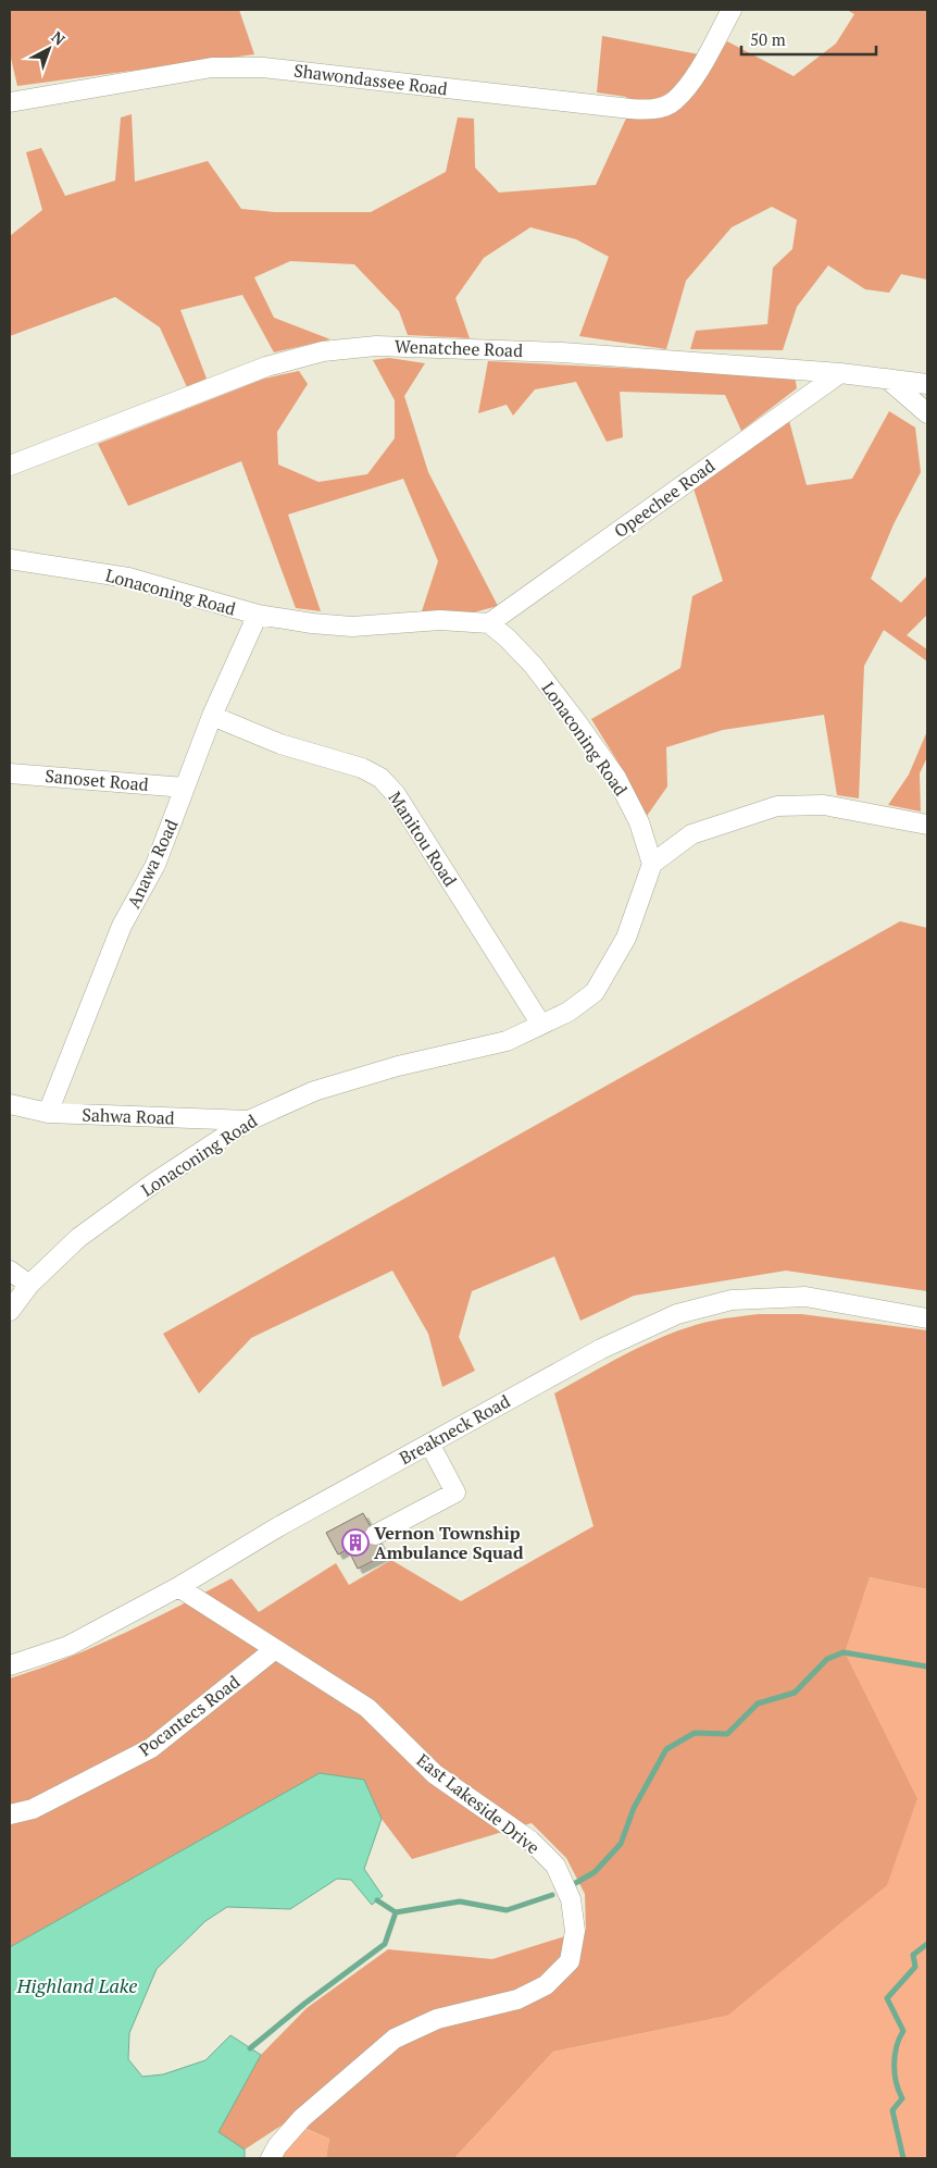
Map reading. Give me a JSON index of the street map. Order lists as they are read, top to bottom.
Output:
{
  "streets": {
    "street": [
      "Shawondassee Road",
      "Wenatchee Road",
      "Opeechee Road",
      "Lonaconing Road",
      "Sanoset Road",
      "Manitou Road",
      "Anawa Road",
      "Sahwa Road",
      "Breakneck Road",
      "Pocantecs Road",
      "East Lakeside Drive"
    ]
  },
  "crossings": [
    ["Wenatchee Road", "Opeechee Road"],
    ["Opeechee Road", "Lonaconing Road"],
    ["Lonaconing Road", "Manitou Road"],
    ["Lonaconing Road", "Anawa Road"],
    ["Lonaconing Road", "Sahwa Road"],
    ["Sanoset Road", "Anawa Road"],
    ["Manitou Road", "Anawa Road"],
    ["Anawa Road", "Sahwa Road"],
    ["Breakneck Road", "East Lakeside Drive"],
    ["Pocantecs Road", "East Lakeside Drive"]
  ],
  "water": ["Highland Lake"],
  "places": {
    "building": ["Vernon Township Ambulance Squad"]
  },
  "scale_bar": "50 m",
  "north": "top right"
}
